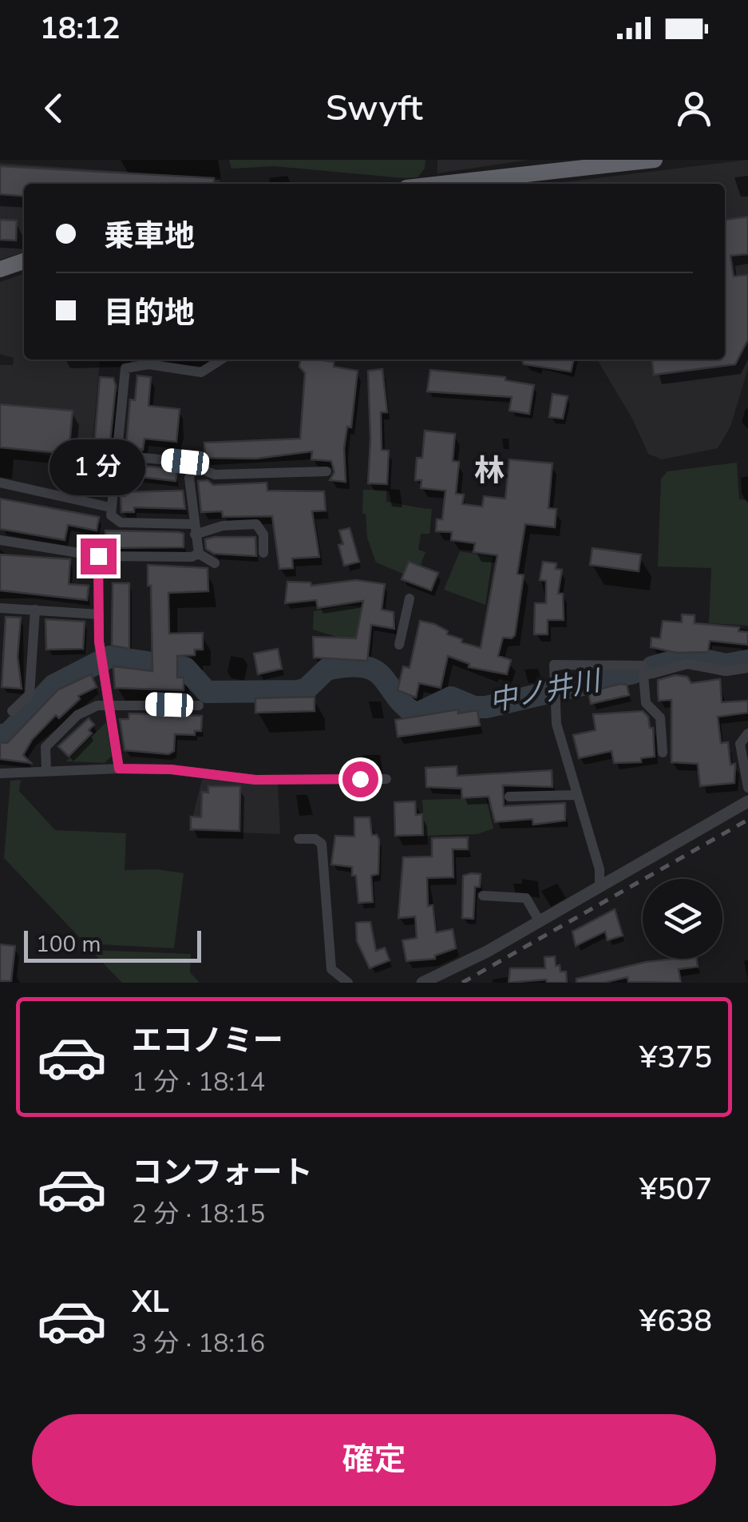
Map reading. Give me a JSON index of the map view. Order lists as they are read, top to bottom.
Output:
{
  "districts": ["林"],
  "water": ["中ノ井川"],
  "scale_bar": "100 m",
  "page": {
    "status": "18:12",
    "header": "Swyft",
    "banner": ["乗車地", "目的地"],
    "bubble": "1 分",
    "scale": "100 m",
    "list": [
      {
        "name": "エコノミー",
        "note": "1 分 · 18:14",
        "value": "¥375"
      },
      {
        "name": "コンフォート",
        "note": "2 分 · 18:15",
        "value": "¥507"
      },
      {
        "name": "XL",
        "note": "3 分 · 18:16",
        "value": "¥638"
      }
    ],
    "buttons": "確定"
  }
}
